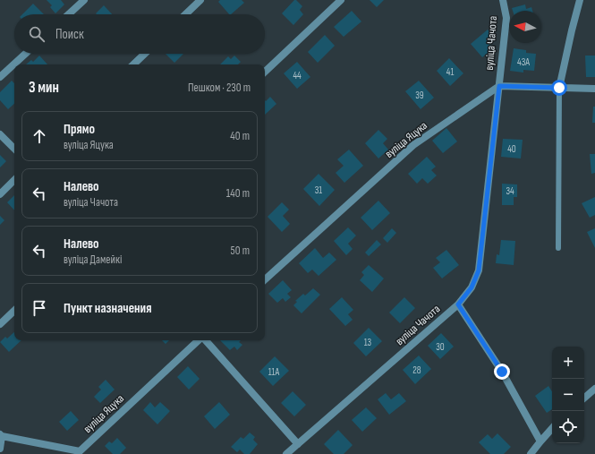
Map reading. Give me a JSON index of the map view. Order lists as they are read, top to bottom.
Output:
{
  "streets": {
    "street": ["вуліца Чачота", "вуліца Яцука"]
  },
  "crossings": [
    ["вуліца Чачота", "вуліца Яцука"]
  ],
  "house_numbers": [
    "43А",
    "41",
    "44",
    "39",
    "40",
    "31",
    "34",
    "13",
    "30",
    "28",
    "11А"
  ],
  "north": "left",
  "page": {
    "search": "Поиск",
    "heading": ["3 мин", "Пешком · 230 m"],
    "list": [
      ["Прямо", "вуліца Яцука", "40 m"],
      ["Налево", "вуліца Чачота", "140 m"],
      ["Налево", "вуліца Дамейкі", "50 m"],
      "Пункт назначения"
    ],
    "map_buttons": ["+", "−"]
  }
}
